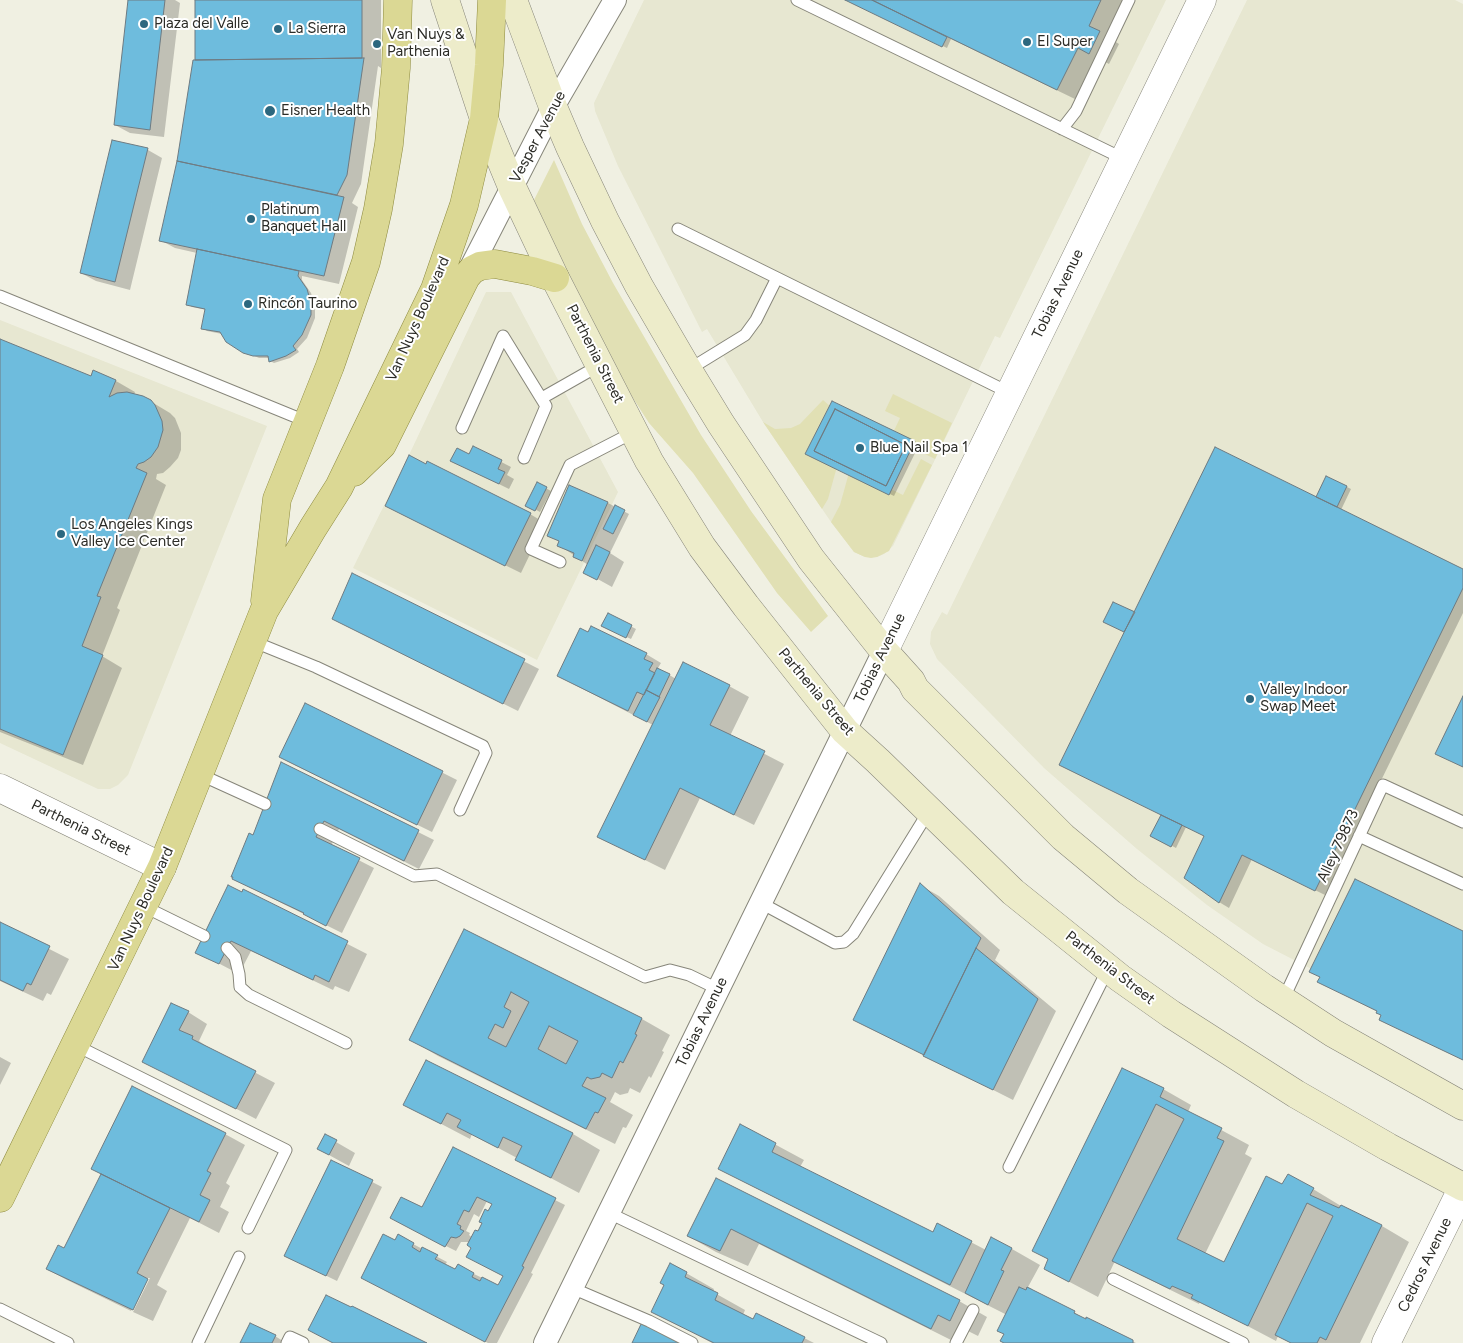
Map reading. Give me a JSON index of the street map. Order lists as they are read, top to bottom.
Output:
{
  "streets": {
    "main road": ["Van Nuys Boulevard", "Parthenia Street"],
    "street": ["Vesper Avenue", "Tobias Avenue", "Cedros Avenue"],
    "lane": ["Alley 79873"]
  },
  "crossings": [
    ["Vesper Avenue", "Parthenia Street"],
    ["Tobias Avenue", "Parthenia Street"],
    ["Van Nuys Boulevard", "Parthenia Street"],
    ["Parthenia Street", "Cedros Avenue"]
  ],
  "places": [
    "Plaza del Valle",
    "La Sierra",
    "El Super",
    "Van Nuys & Parthenia",
    "Eisner Health",
    "Platinum Banquet Hall",
    "Rincón Taurino",
    "Blue Nail Spa 1",
    "Los Angeles Kings Valley Ice Center",
    "Valley Indoor Swap Meet"
  ]
}
